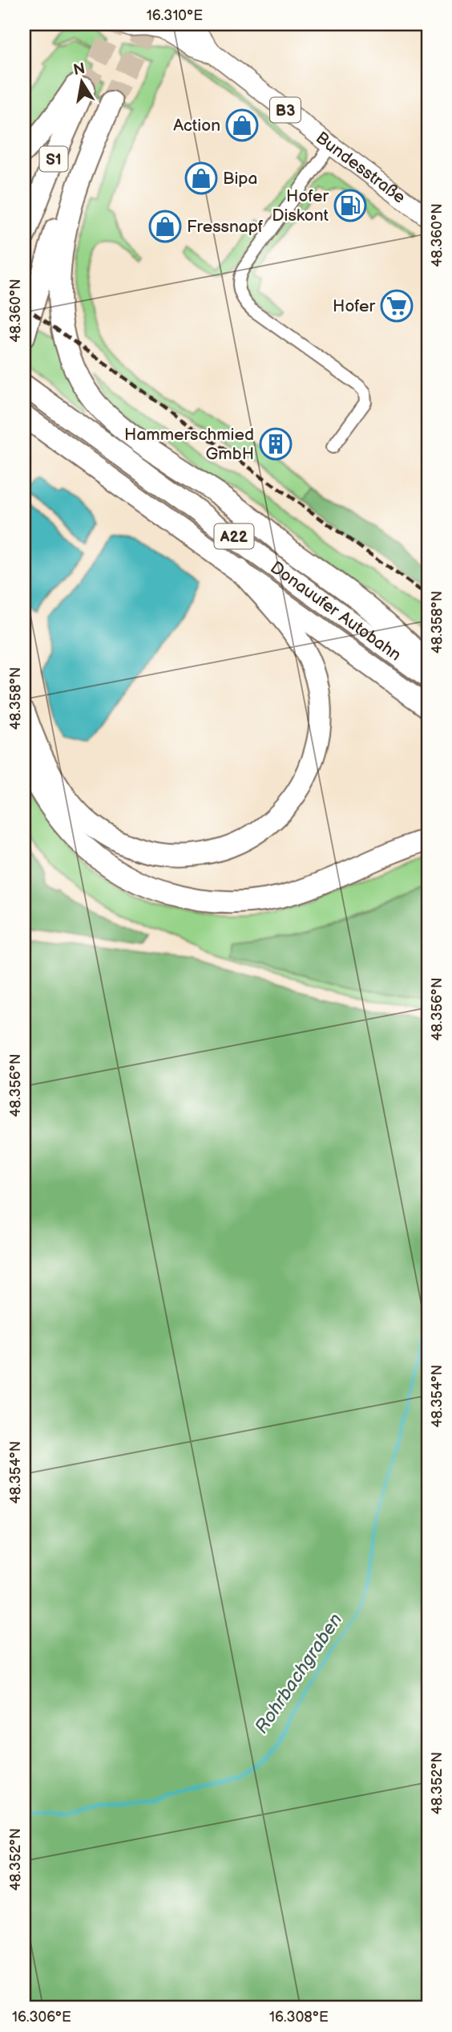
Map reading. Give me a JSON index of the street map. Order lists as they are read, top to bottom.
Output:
{
  "streets": {
    "highway": ["S1", "A22", "Donauufer Autobahn"],
    "main road": ["B3", "Bundesstraße"]
  },
  "crossings": [
    ["B3", "Bundesstraße"]
  ],
  "water": ["Rohrbachgraben"],
  "places": {
    "shop": ["Action", "Bipa", "Fressnapf"],
    "fuel station": ["Hofer Diskont"],
    "supermarket": ["Hofer"],
    "building": ["Hammerschmied GmbH"]
  },
  "north": "top",
  "coordinates": [
    "16.310°E",
    "48.360°N",
    "48.358°N",
    "48.356°N",
    "48.354°N",
    "48.352°N",
    "16.306°E",
    "16.308°E"
  ]
}
